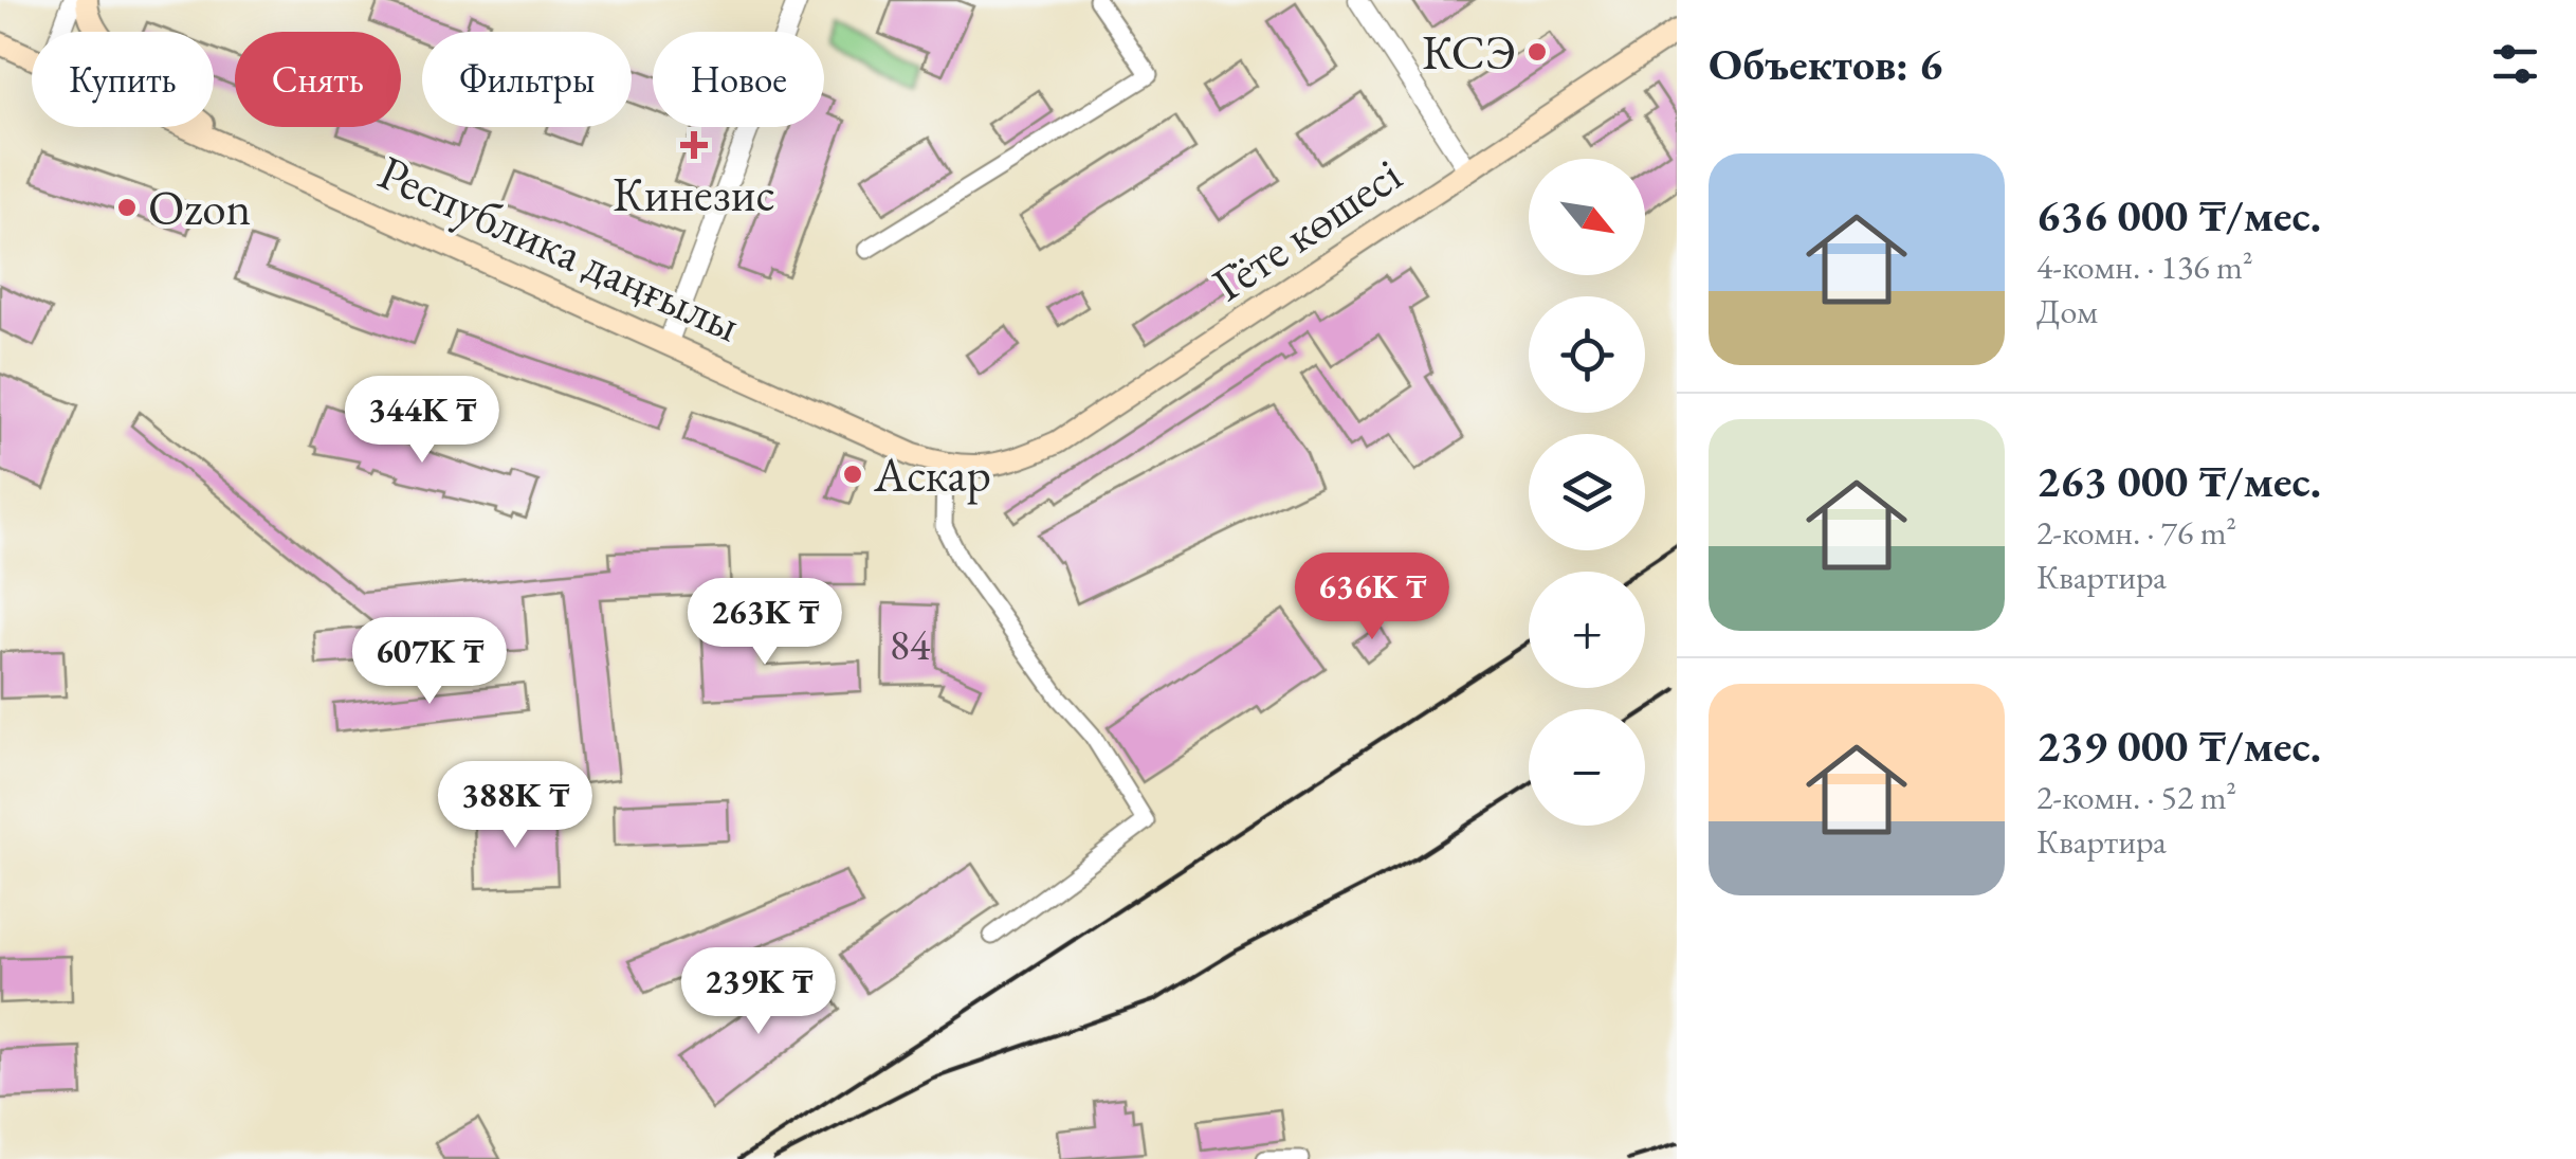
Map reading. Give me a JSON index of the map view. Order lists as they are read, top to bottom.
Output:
{
  "streets": {
    "main road": ["Гёте көшесі", "Республика даңғылы"]
  },
  "crossings": [
    ["Гёте көшесі", "Республика даңғылы"]
  ],
  "places": {
    "other": ["КСЭ", "Ozon", "Аскар"],
    "health": ["Кинезис"]
  },
  "house_numbers": ["84"],
  "north": "bottom right",
  "page": {
    "heading": "Объектов: 6",
    "chip": [
      "Купить",
      "Снять",
      "Фильтры",
      "Новое"
    ],
    "list": [
      {
        "name": "636 000 ₸/мес.",
        "note": "4-комн. · 136 m² · Дом"
      },
      {
        "name": "263 000 ₸/мес.",
        "note": "2-комн. · 76 m² · Квартира"
      },
      {
        "name": "239 000 ₸/мес.",
        "note": "2-комн. · 52 m² · Квартира"
      }
    ],
    "map_buttons": ["+", "−"],
    "price": [
      "344K ₸",
      "636K ₸",
      "263K ₸",
      "607K ₸",
      "388K ₸",
      "239K ₸"
    ]
  }
}
